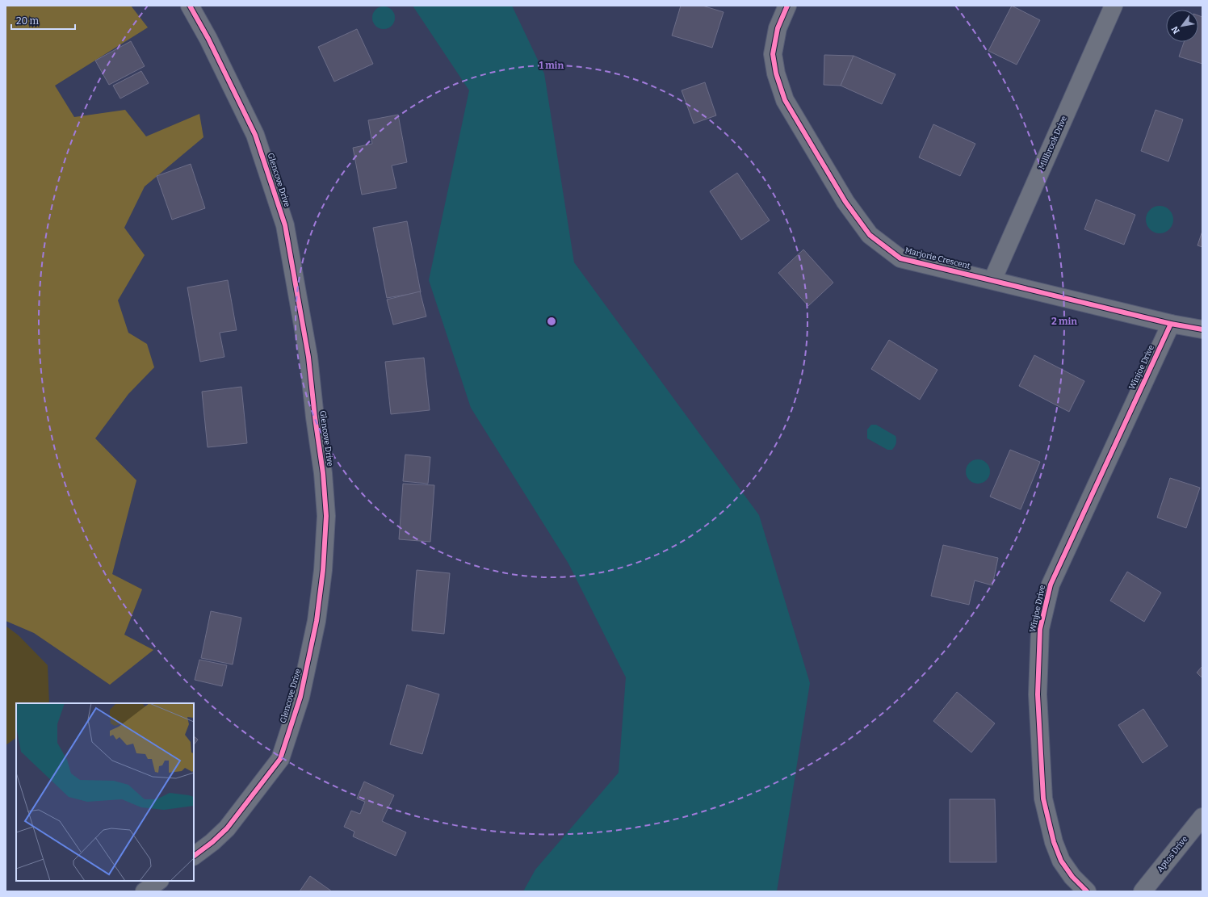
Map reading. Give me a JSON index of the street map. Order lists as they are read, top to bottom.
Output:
{
  "streets": {
    "street": [
      "Millbrook Drive",
      "Glencove Drive",
      "Marjorie Crescent",
      "Winjoe Drive",
      "Aptos Drive"
    ]
  },
  "crossings": [
    ["Millbrook Drive", "Marjorie Crescent"],
    ["Marjorie Crescent", "Winjoe Drive"]
  ],
  "scale_bar": "20 m",
  "north": "bottom left",
  "rings": ["1 min", "2 min"]
}
